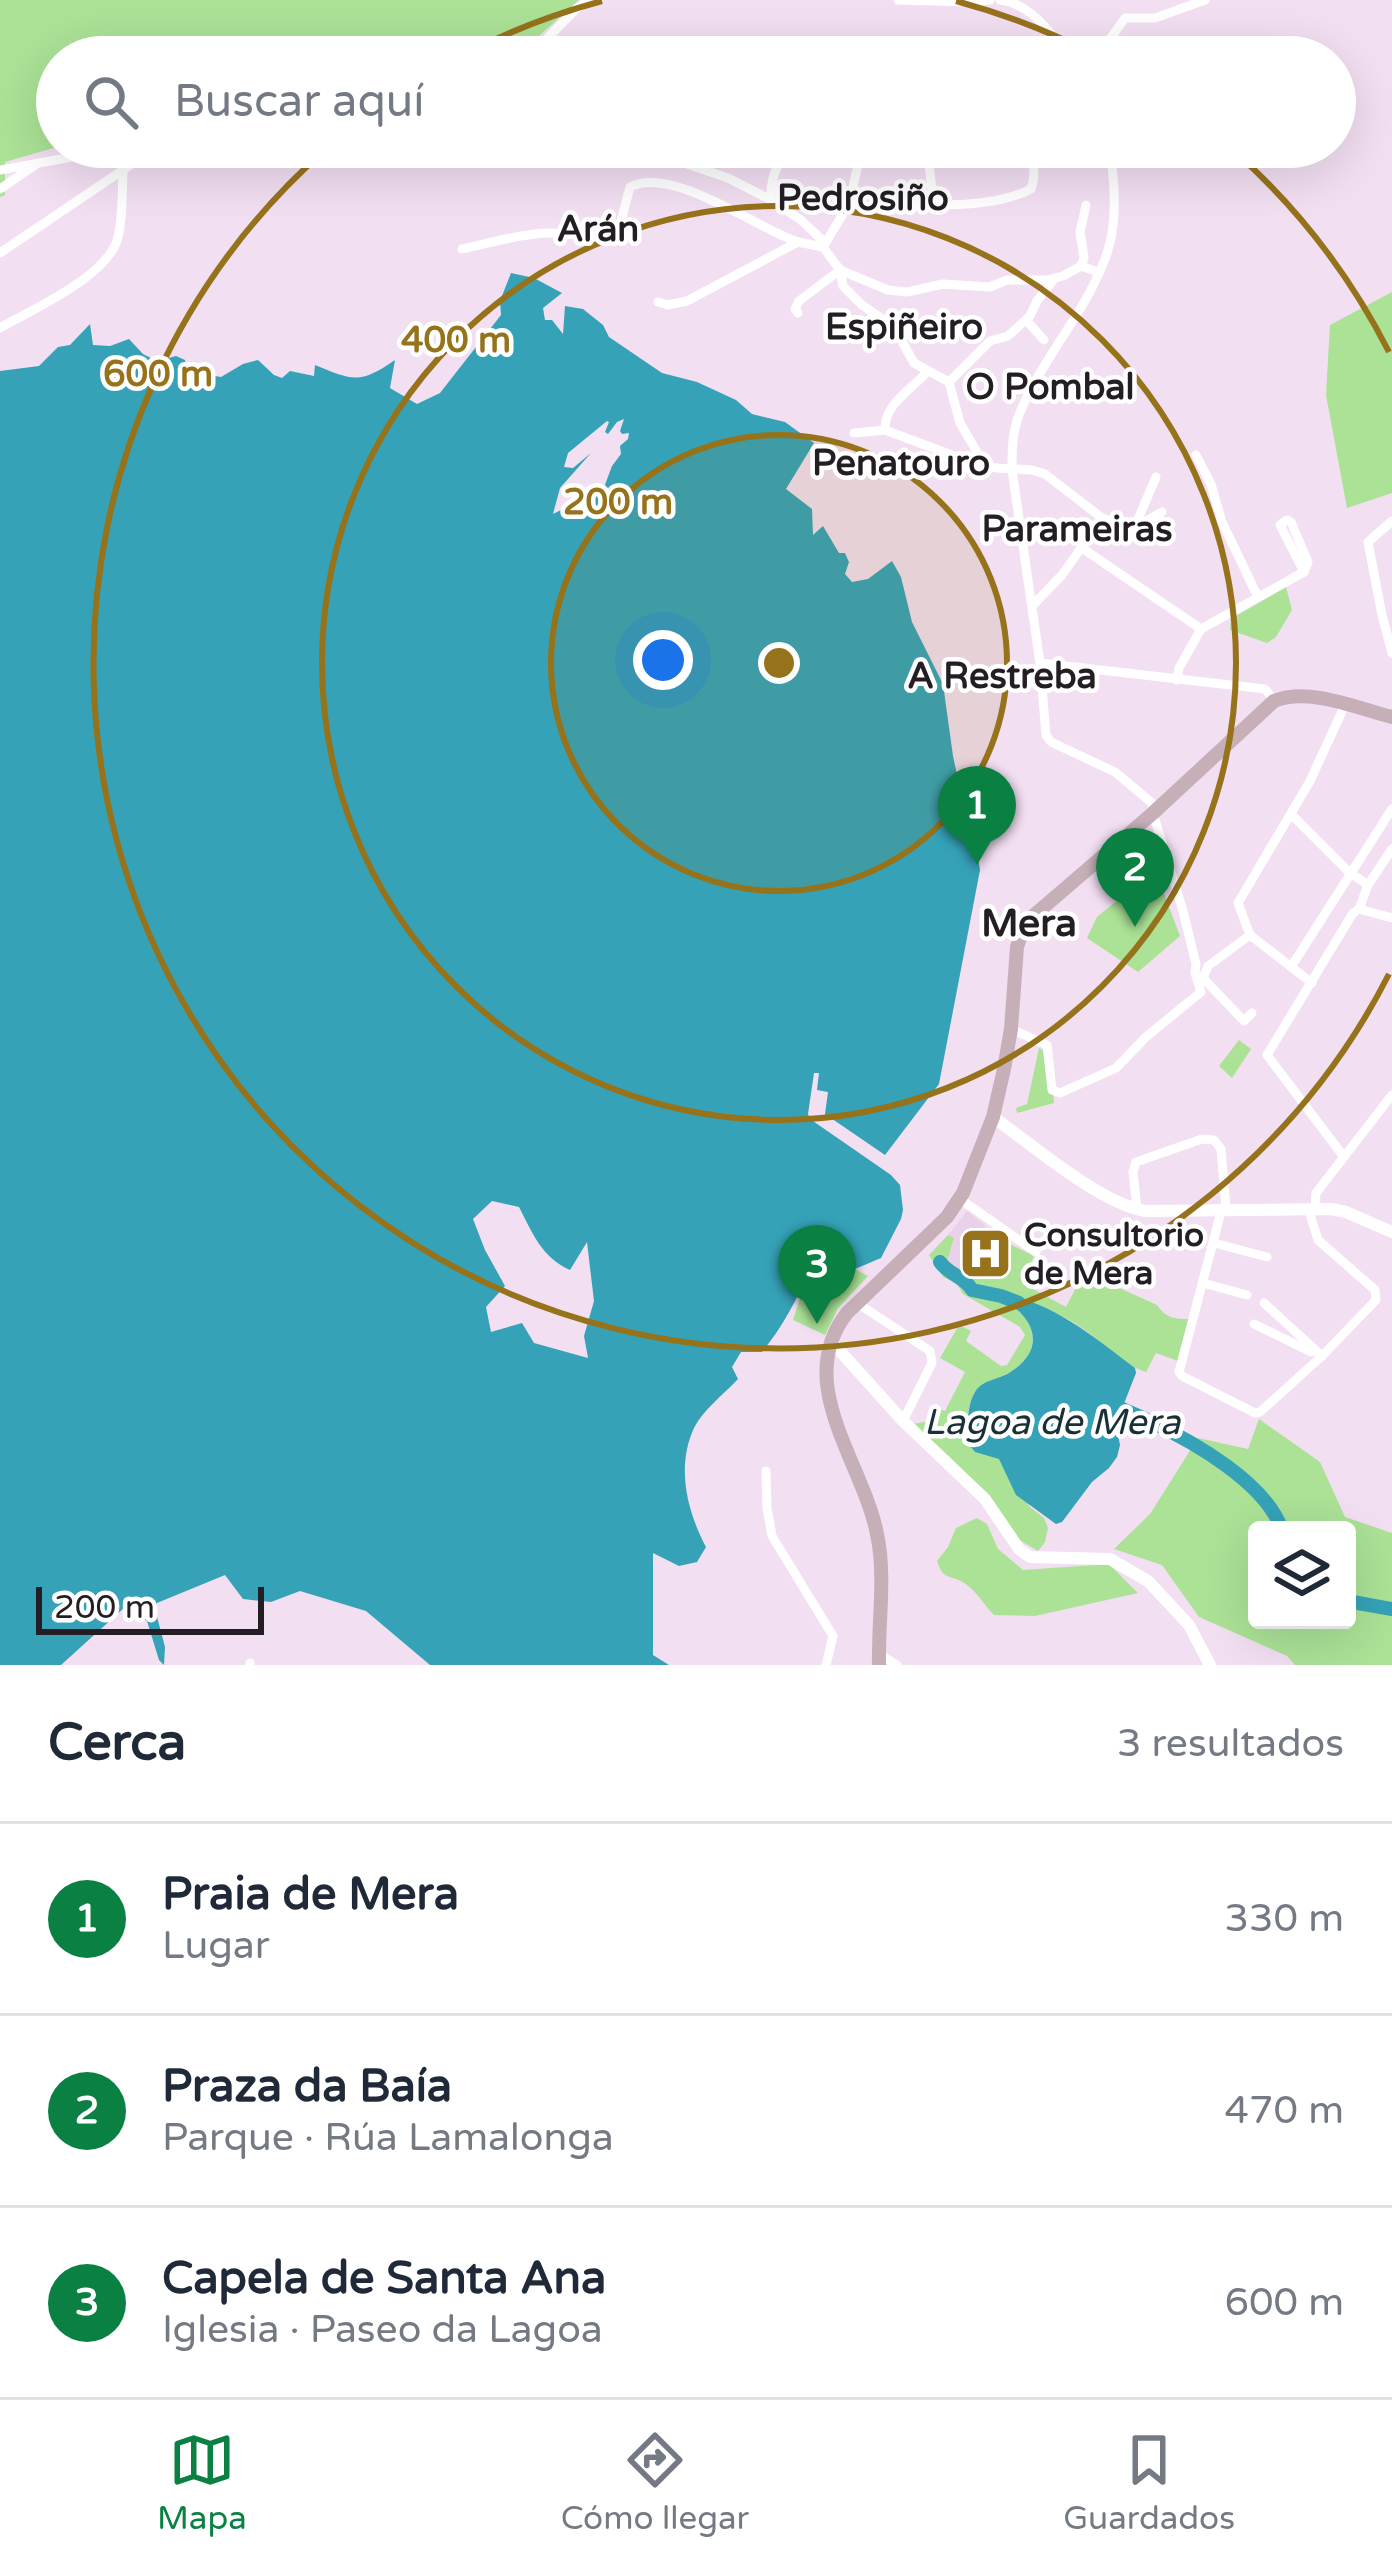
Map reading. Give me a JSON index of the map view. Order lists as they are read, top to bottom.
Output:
{
  "districts": [
    "Pedrosiño",
    "Arán",
    "Espiñeiro",
    "O Pombal",
    "Penatouro",
    "Parameiras",
    "A Restreba",
    "Mera"
  ],
  "water": ["Lagoa de Mera"],
  "places": {
    "hospital": ["Consultorio de Mera"]
  },
  "scale_bar": "200 m",
  "page": {
    "search": "Buscar aquí",
    "pins": ["1", "2", "3"],
    "scale": "200 m",
    "heading": ["Cerca", "3 resultados"],
    "list": [
      {
        "mark": "1",
        "name": "Praia de Mera",
        "note": "Lugar",
        "value": "330 m"
      },
      {
        "mark": "2",
        "name": "Praza da Baía",
        "note": "Parque · Rúa Lamalonga",
        "value": "470 m"
      },
      {
        "mark": "3",
        "name": "Capela de Santa Ana",
        "note": "Iglesia · Paseo da Lagoa",
        "value": "600 m"
      }
    ],
    "nav": ["Mapa", "Cómo llegar", "Guardados"]
  },
  "rings": ["400 m", "600 m", "200 m"]
}
